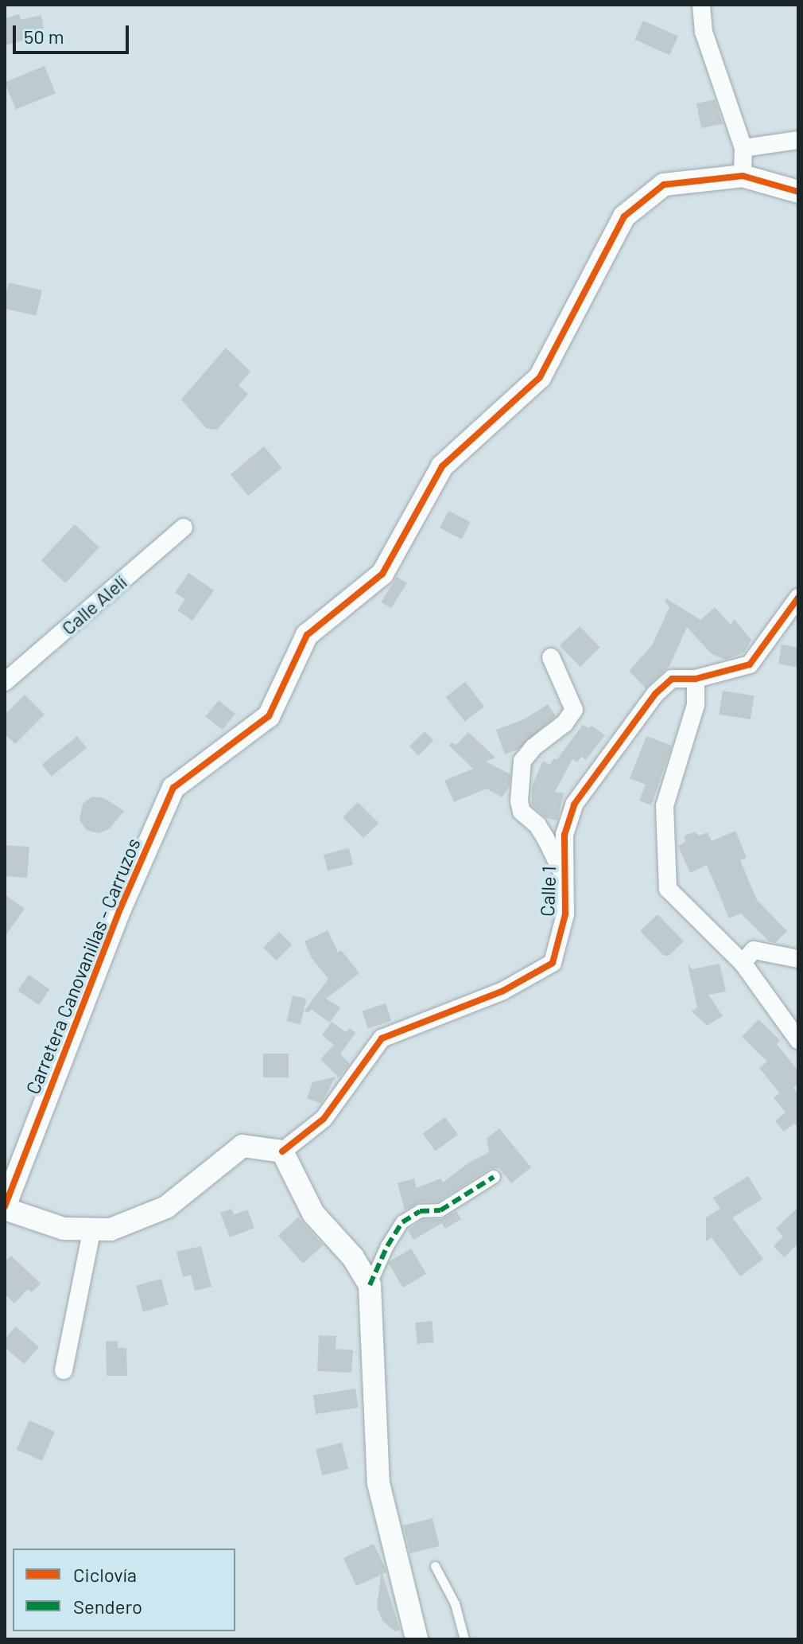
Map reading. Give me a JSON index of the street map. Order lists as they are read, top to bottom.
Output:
{
  "streets": {
    "street": ["Calle Alelí", "Calle 1", "Carretera Canovanillas - Carruzos"]
  },
  "crossings": [
    ["Calle 1", "Carretera Canovanillas - Carruzos"]
  ],
  "legend": ["Ciclovía", "Sendero"],
  "scale_bar": "50 m"
}
